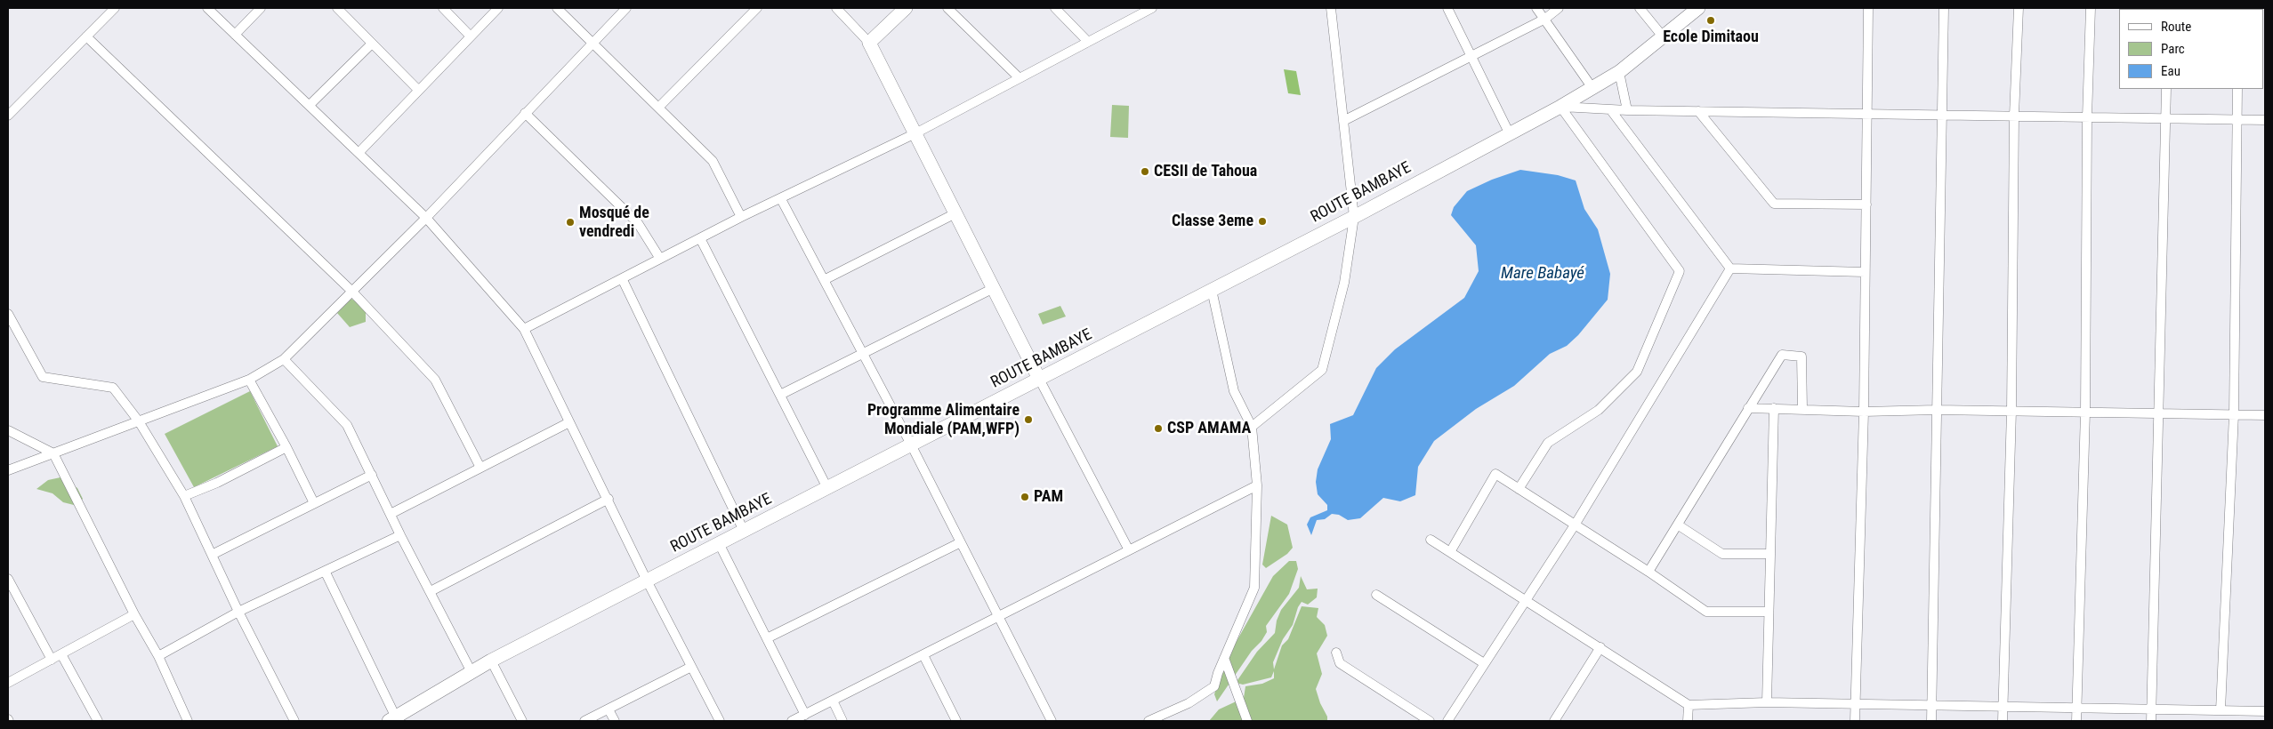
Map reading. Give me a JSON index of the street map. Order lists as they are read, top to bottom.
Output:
{
  "streets": {
    "street": ["ROUTE BAMBAYE"]
  },
  "water": ["Mare Babayé"],
  "places": [
    "Ecole Dimitaou",
    "CESII de Tahoua",
    "Classe 3eme",
    "Mosqué de vendredi",
    "Programme Alimentaire Mondiale (PAM,WFP)",
    "CSP AMAMA",
    "PAM"
  ],
  "legend": ["Route", "Parc", "Eau"]
}
